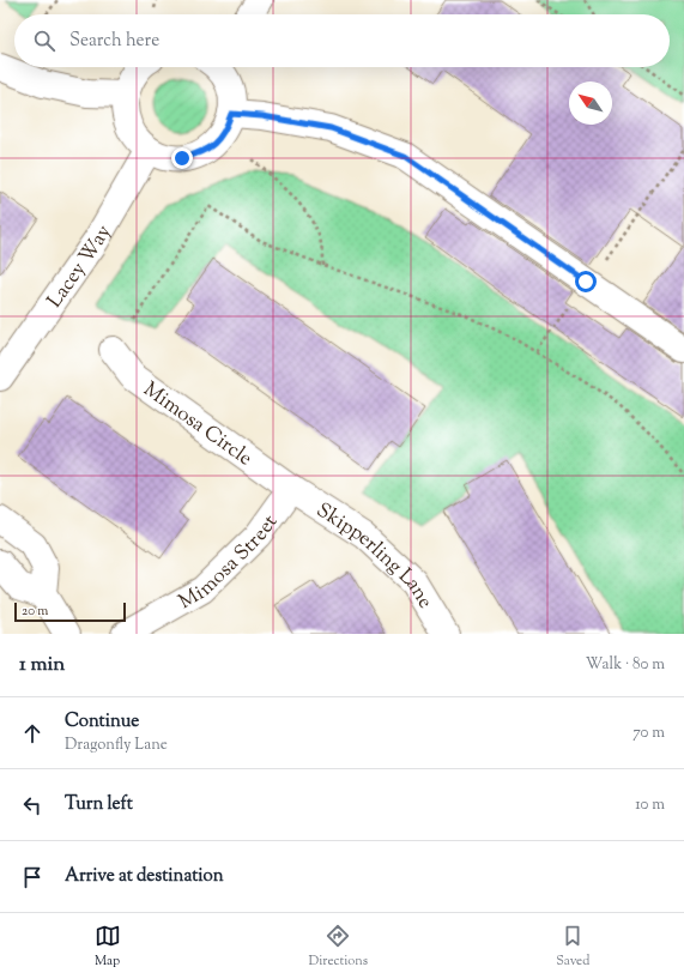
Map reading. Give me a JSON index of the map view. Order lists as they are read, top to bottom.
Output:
{
  "streets": {
    "street": [
      "Lacey Way",
      "Mimosa Circle",
      "Skipperling Lane",
      "Mimosa Street"
    ]
  },
  "crossings": [
    ["Mimosa Circle", "Skipperling Lane"],
    ["Mimosa Circle", "Mimosa Street"],
    ["Skipperling Lane", "Mimosa Street"]
  ],
  "scale_bar": "20 m",
  "north": "top left",
  "page": {
    "search": "Search here",
    "scale": "20 m",
    "heading": ["1 min", "Walk · 80 m"],
    "list": [
      ["Continue", "Dragonfly Lane", "70 m"],
      ["Turn left", "10 m"],
      "Arrive at destination"
    ],
    "nav": ["Map", "Directions", "Saved"]
  }
}
